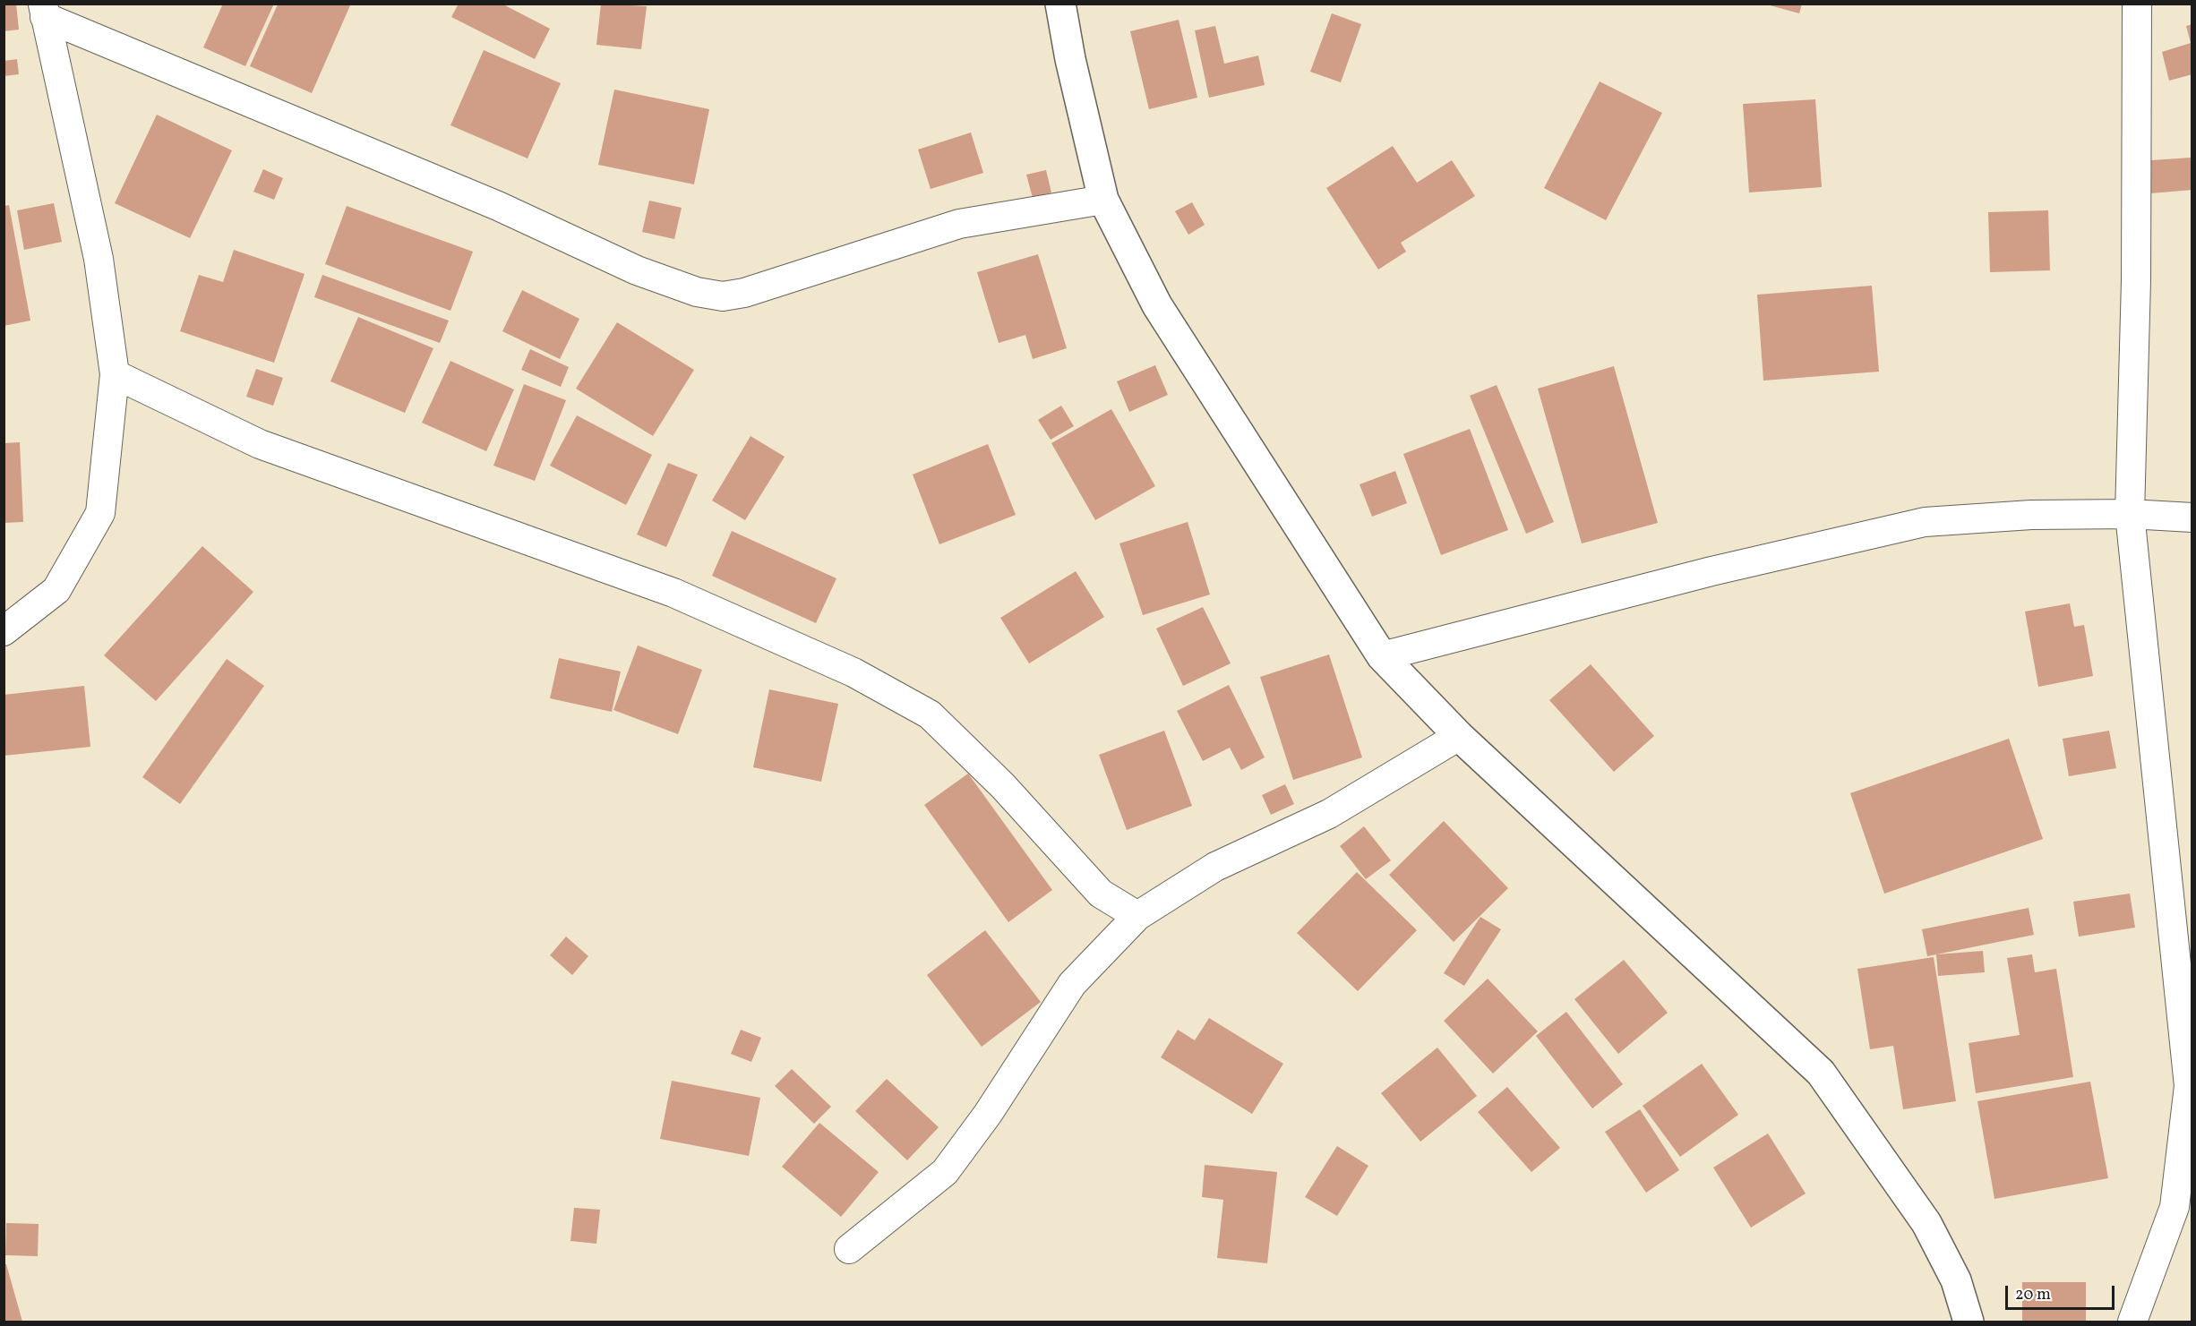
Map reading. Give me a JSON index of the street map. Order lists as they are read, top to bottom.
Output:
{
  "scale_bar": "20 m"
}
